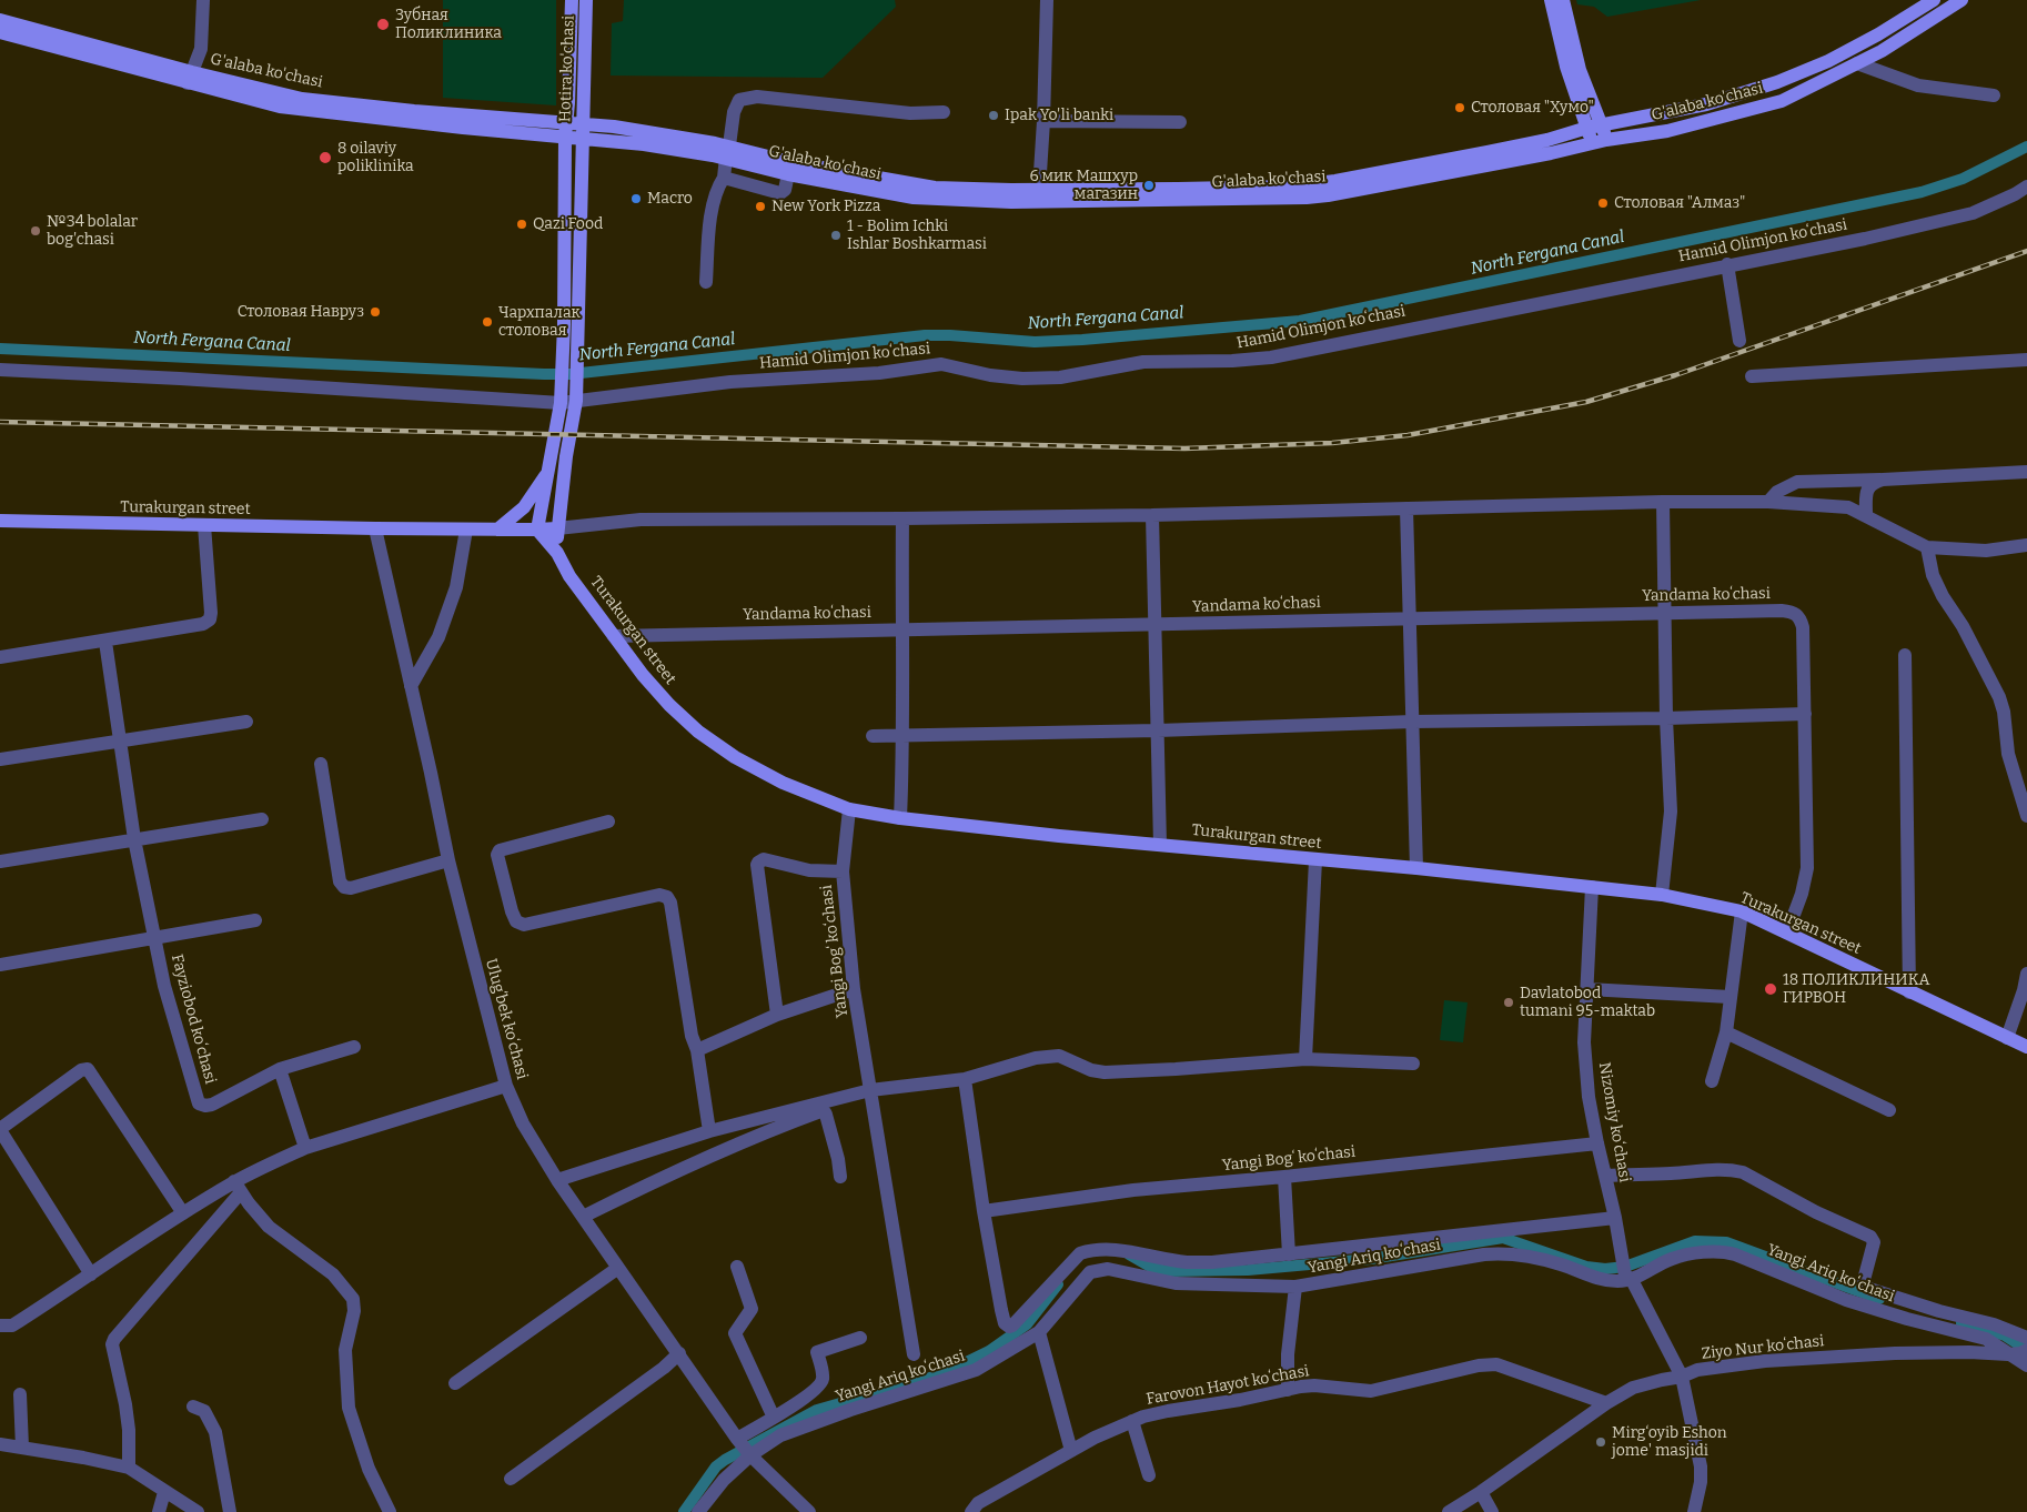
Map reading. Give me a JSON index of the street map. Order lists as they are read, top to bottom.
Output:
{
  "streets": {
    "main road": ["Hotira ko'chasi", "G'alaba ko'chasi", "Turakurgan street"],
    "street": [
      "Hamid Olimjon koʻchasi",
      "Yandama koʻchasi",
      "Yangi Bogʻ koʻchasi",
      "Fayziobod koʻchasi",
      "Ulugʻbek koʻchasi",
      "Nizomiy koʻchasi",
      "Yangi Ariq koʻchasi",
      "Ziyo Nur koʻchasi",
      "Farovon Hayot koʻchasi"
    ]
  },
  "crossings": [
    ["Hotira ko'chasi", "G'alaba ko'chasi"],
    ["Hotira ko'chasi", "Hamid Olimjon koʻchasi"],
    ["Hotira ko'chasi", "Turakurgan street"],
    ["Turakurgan street", "Yandama koʻchasi"],
    ["Turakurgan street", "Yangi Bogʻ koʻchasi"],
    ["Turakurgan street", "Ulugʻbek koʻchasi"],
    ["Turakurgan street", "Nizomiy koʻchasi"],
    ["Yangi Bogʻ koʻchasi", "Nizomiy koʻchasi"],
    ["Ulugʻbek koʻchasi", "Yangi Ariq koʻchasi"],
    ["Nizomiy koʻchasi", "Yangi Ariq koʻchasi"],
    ["Nizomiy koʻchasi", "Ziyo Nur koʻchasi"],
    ["Yangi Ariq koʻchasi", "Ziyo Nur koʻchasi"],
    ["Ziyo Nur koʻchasi", "Farovon Hayot koʻchasi"]
  ],
  "water": ["North Fergana Canal"],
  "places": [
    "Зубная Поликлиника",
    "Столовая \"Хумо\"",
    "Ipak Yo'li banki",
    "8 oilaviy poliklinika",
    "6 мик Машхур магазин",
    "Macro",
    "Столовая \"Алмаз\"",
    "New York Pizza",
    "Qazi Food",
    "№34 bolalar bog'chasi",
    "1 - Bolim Ichki Ishlar Boshkarmasi",
    "Столовая Навруз",
    "Чархпалак столовая",
    "18 ПОЛИКЛИНИКА ГИРВОН",
    "Davlatobod tumani 95-maktab",
    "Mirg‘oyib Eshon jome' masjidi"
  ]
}
